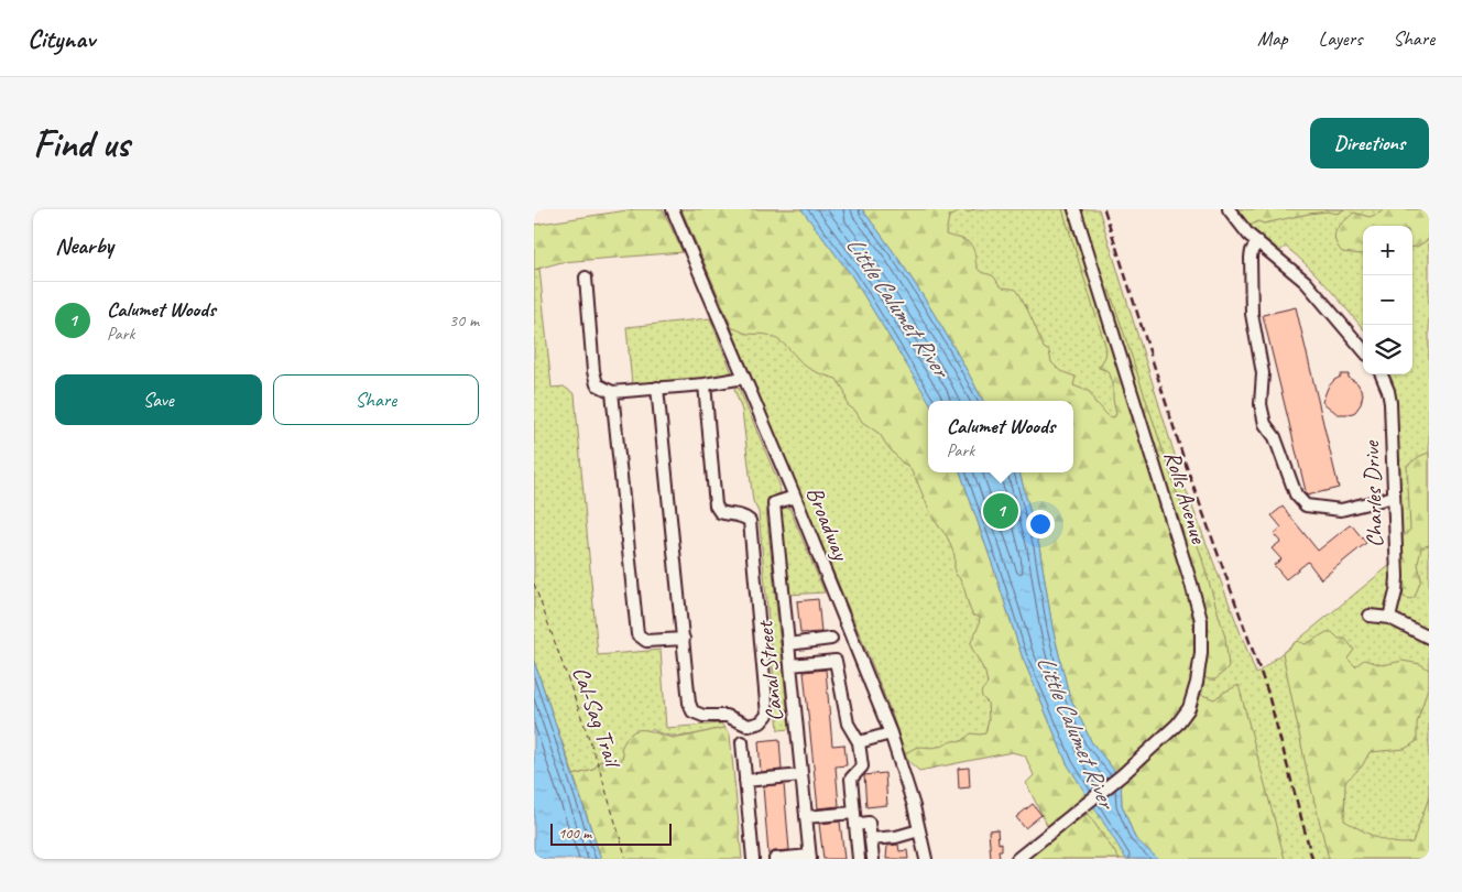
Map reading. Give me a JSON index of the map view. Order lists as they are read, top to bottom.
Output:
{
  "streets": {
    "street": [
      "Charles Drive",
      "Rolls Avenue",
      "Broadway",
      "Canal Street"
    ],
    "path": ["Cal-Sag Trail"]
  },
  "crossings": [
    ["Broadway", "Canal Street"]
  ],
  "water": ["Little Calumet River"],
  "scale_bar": "100 m",
  "page": {
    "header": "Citynav",
    "nav": ["Map", "Layers", "Share"],
    "buttons": [
      "Directions",
      ["Save", "Share"]
    ],
    "title": "Find us",
    "heading": "Nearby",
    "map_buttons": ["+", "−"],
    "list": [
      {
        "mark": "1",
        "name": "Calumet Woods",
        "note": "Park",
        "value": "30 m"
      }
    ],
    "popup": ["Calumet Woods", "Park"],
    "pins": "1",
    "scale": "100 m"
  }
}
